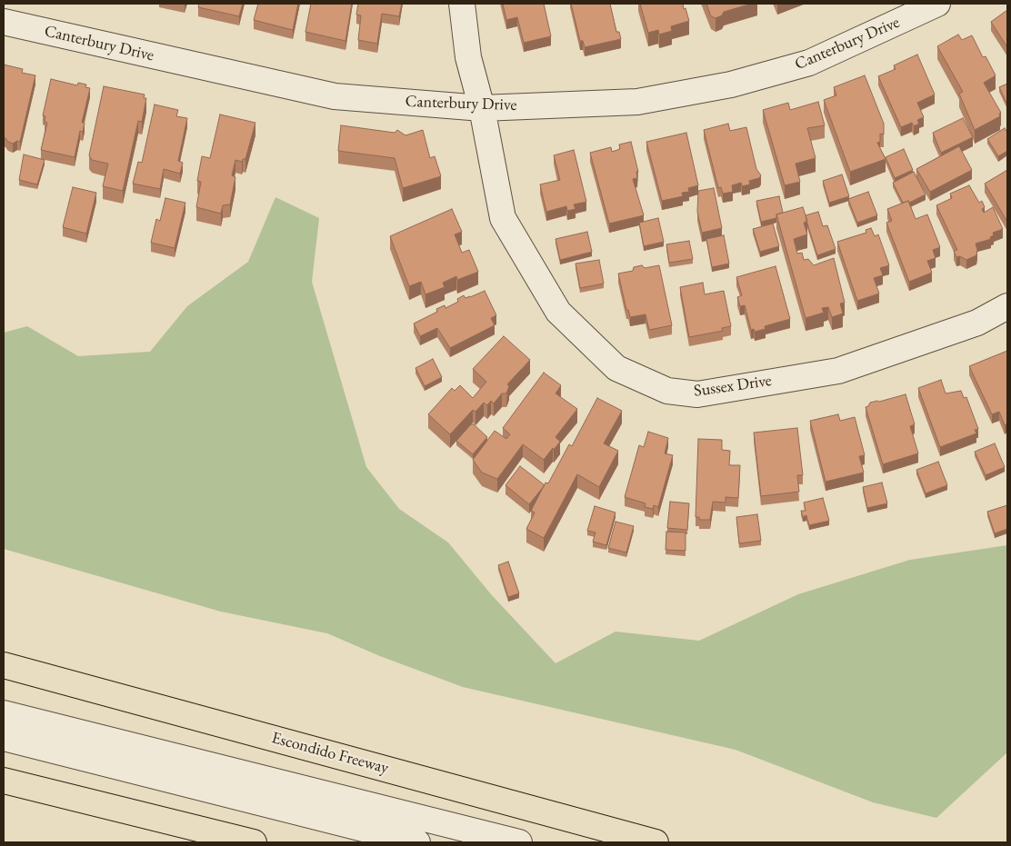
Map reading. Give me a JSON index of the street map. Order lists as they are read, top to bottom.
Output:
{
  "streets": {
    "highway": ["Escondido Freeway"],
    "street": ["Canterbury Drive", "Sussex Drive"]
  },
  "crossings": [
    ["Canterbury Drive", "Sussex Drive"]
  ]
}
